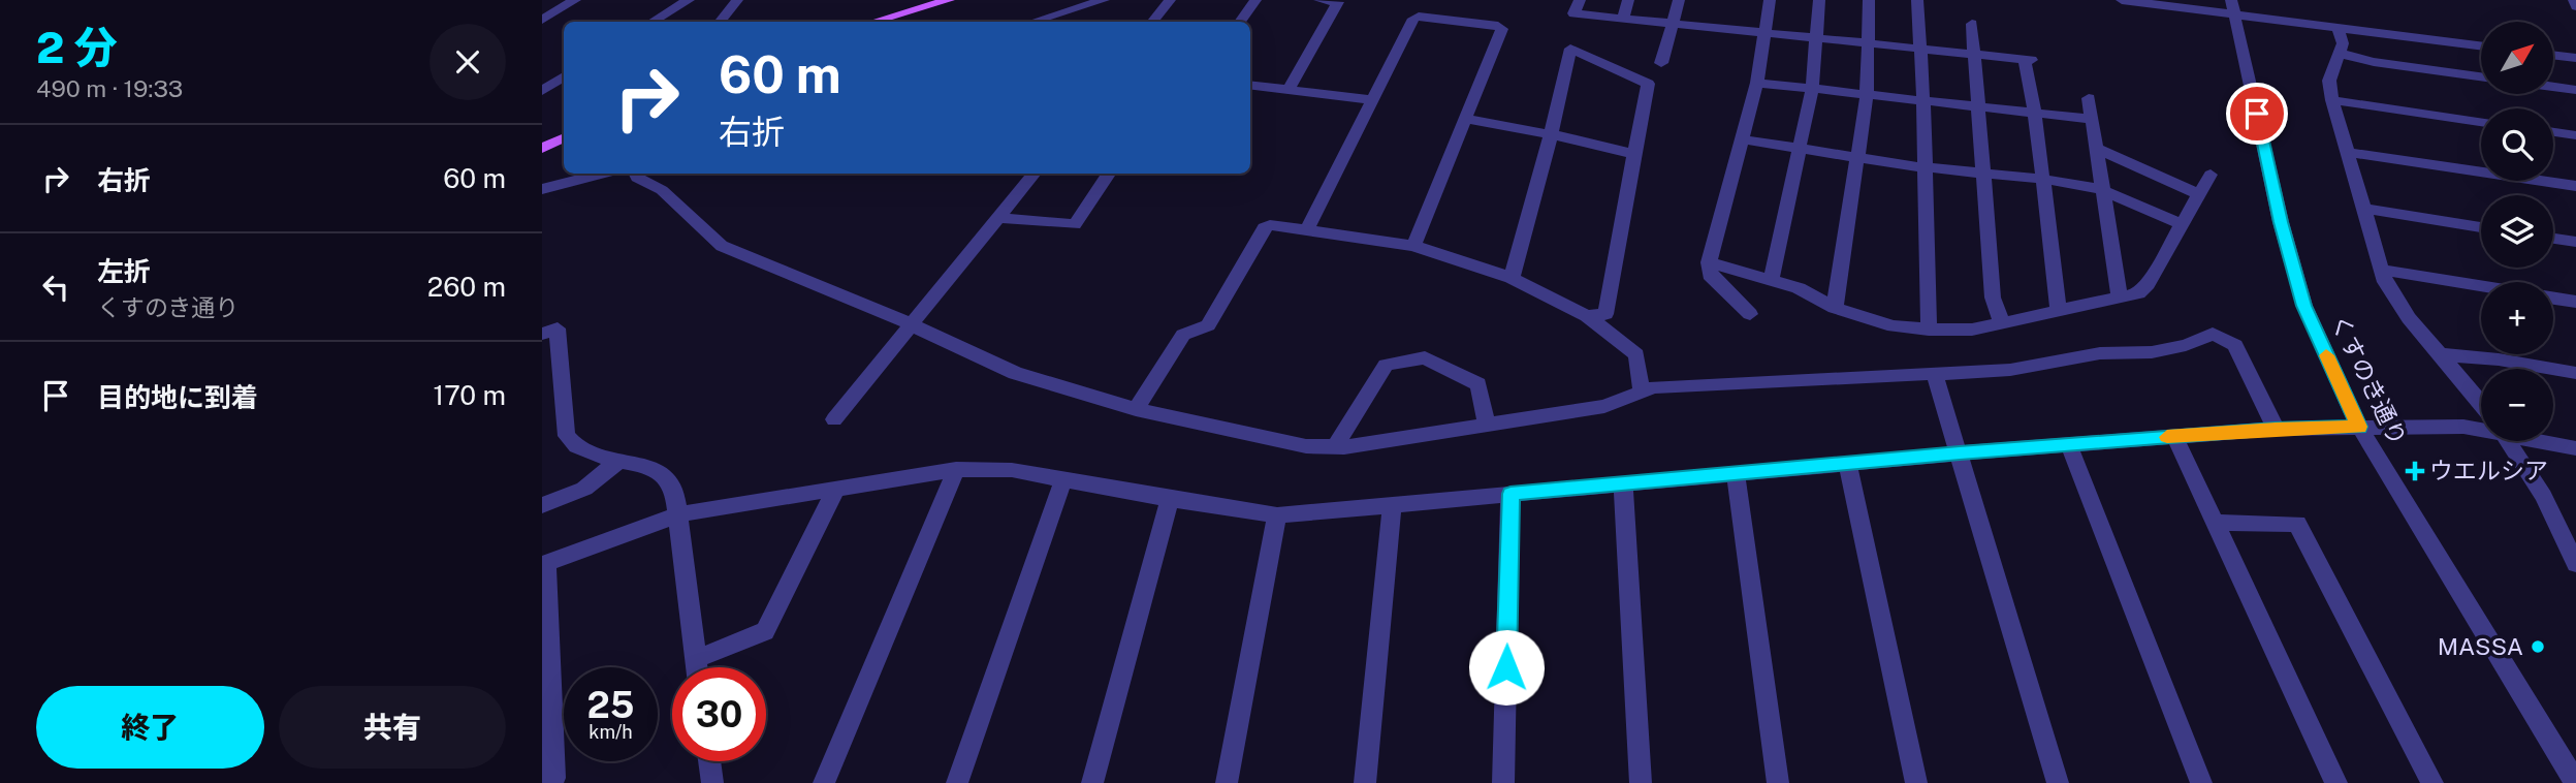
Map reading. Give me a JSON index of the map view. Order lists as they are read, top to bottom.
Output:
{
  "streets": {
    "street": ["くすのき通り"]
  },
  "places": {
    "health": ["ウエルシア"],
    "other": ["MASSA"]
  },
  "north": "top right",
  "page": {
    "heading": ["2 分", "490 m · 19:33"],
    "map_buttons": ["+", "−"],
    "turn": ["60 m", "右折"],
    "list": [
      {
        "name": "右折",
        "value": "60 m"
      },
      {
        "name": "左折",
        "note": "くすのき通り",
        "value": "260 m"
      },
      {
        "name": "目的地に到着",
        "value": "170 m"
      }
    ],
    "speed": "25 km/h",
    "limit": "30",
    "buttons": ["終了", "共有"]
  }
}
